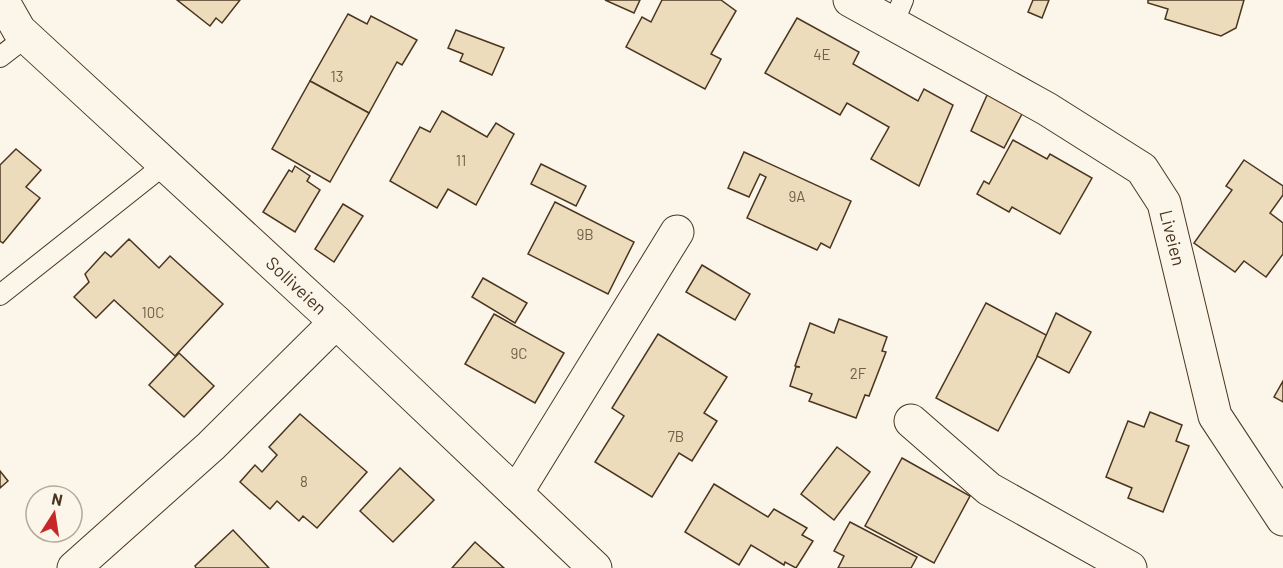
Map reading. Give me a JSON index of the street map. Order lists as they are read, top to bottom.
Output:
{
  "streets": {
    "street": ["Liveien", "Solliveien"]
  },
  "house_numbers": [
    "4E",
    "13",
    "11",
    "9A",
    "9B",
    "10C",
    "9C",
    "2F",
    "7B",
    "8"
  ],
  "north": "top"
}
